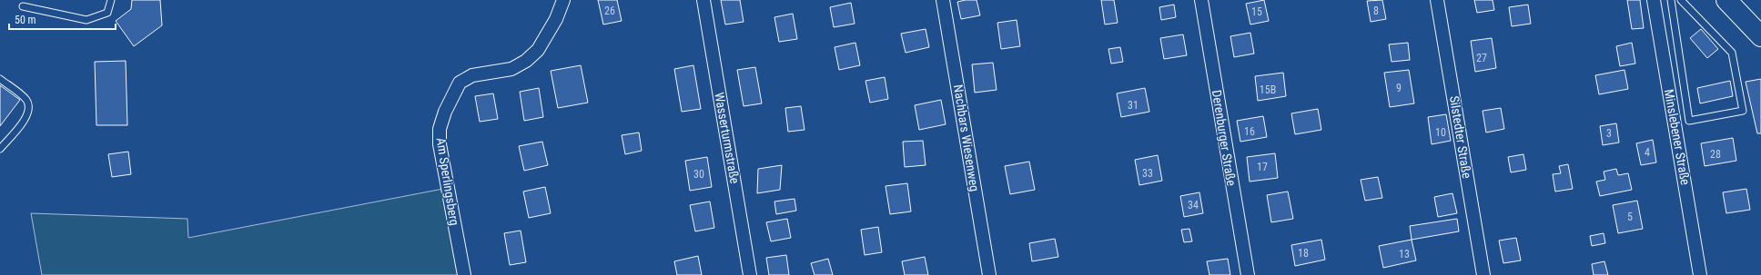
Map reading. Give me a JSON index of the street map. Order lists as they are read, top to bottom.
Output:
{
  "streets": {
    "street": [
      "Silstedter Straße",
      "Minslebener Straße",
      "Wasserturmstraße",
      "Nachbars Wiesenweg",
      "Derenburger Straße",
      "Am Sperlingsberg"
    ]
  },
  "house_numbers": [
    "26",
    "8",
    "15",
    "27",
    "9",
    "15B",
    "31",
    "16",
    "10",
    "3",
    "4",
    "28",
    "17",
    "33",
    "30",
    "34",
    "5",
    "18",
    "13"
  ],
  "scale_bar": "50 m"
}
